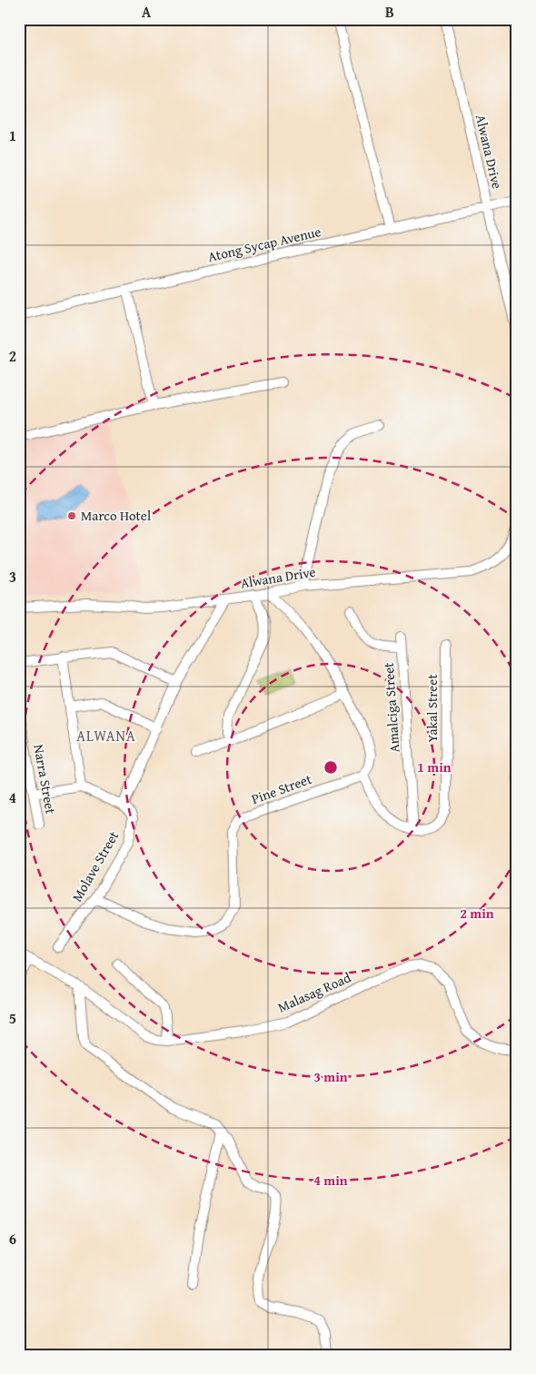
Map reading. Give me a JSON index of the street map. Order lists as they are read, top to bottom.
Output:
{
  "streets": {
    "street": [
      "Alwana Drive",
      "Atong Sycap Avenue",
      "Amalciga Street",
      "Yakal Street",
      "Narra Street",
      "Pine Street",
      "Molave Street",
      "Malasag Road"
    ]
  },
  "crossings": [
    ["Alwana Drive", "Atong Sycap Avenue"],
    ["Amalciga Street", "Yakal Street"],
    ["Pine Street", "Molave Street"]
  ],
  "districts": ["ALWANA"],
  "places": ["Marco Hotel"],
  "grid": {
    "columns": ["A", "B"],
    "rows": [
      "1",
      "2",
      "3",
      "4",
      "5",
      "6"
    ]
  },
  "rings": [
    "1 min",
    "2 min",
    "3 min",
    "4 min"
  ]
}
